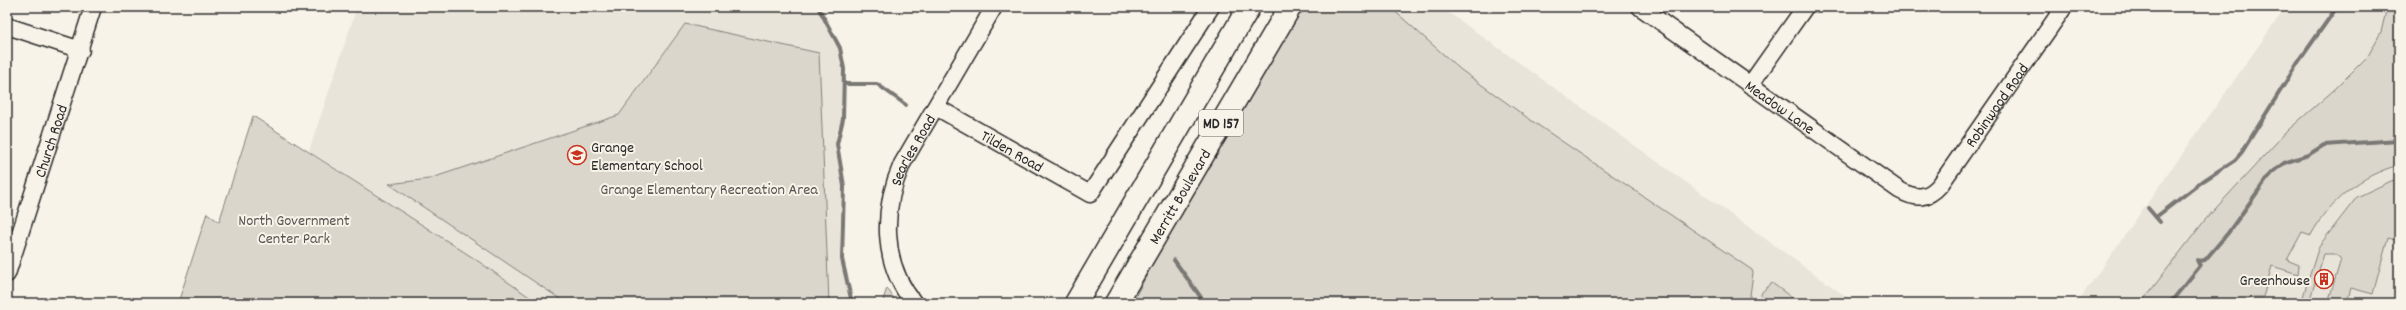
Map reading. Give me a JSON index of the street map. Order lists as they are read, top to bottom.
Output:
{
  "streets": {
    "main road": ["MD 157", "Merritt Boulevard"],
    "street": [
      "Robinwood Road",
      "Meadow Lane",
      "Church Road",
      "Searles Road",
      "Tilden Road"
    ]
  },
  "crossings": [
    ["Robinwood Road", "Meadow Lane"],
    ["Searles Road", "Tilden Road"]
  ],
  "parks": ["Grange Elementary Recreation Area", "North Government Center Park"],
  "places": {
    "school or university": ["Grange Elementary School"],
    "building": ["Greenhouse"]
  }
}
